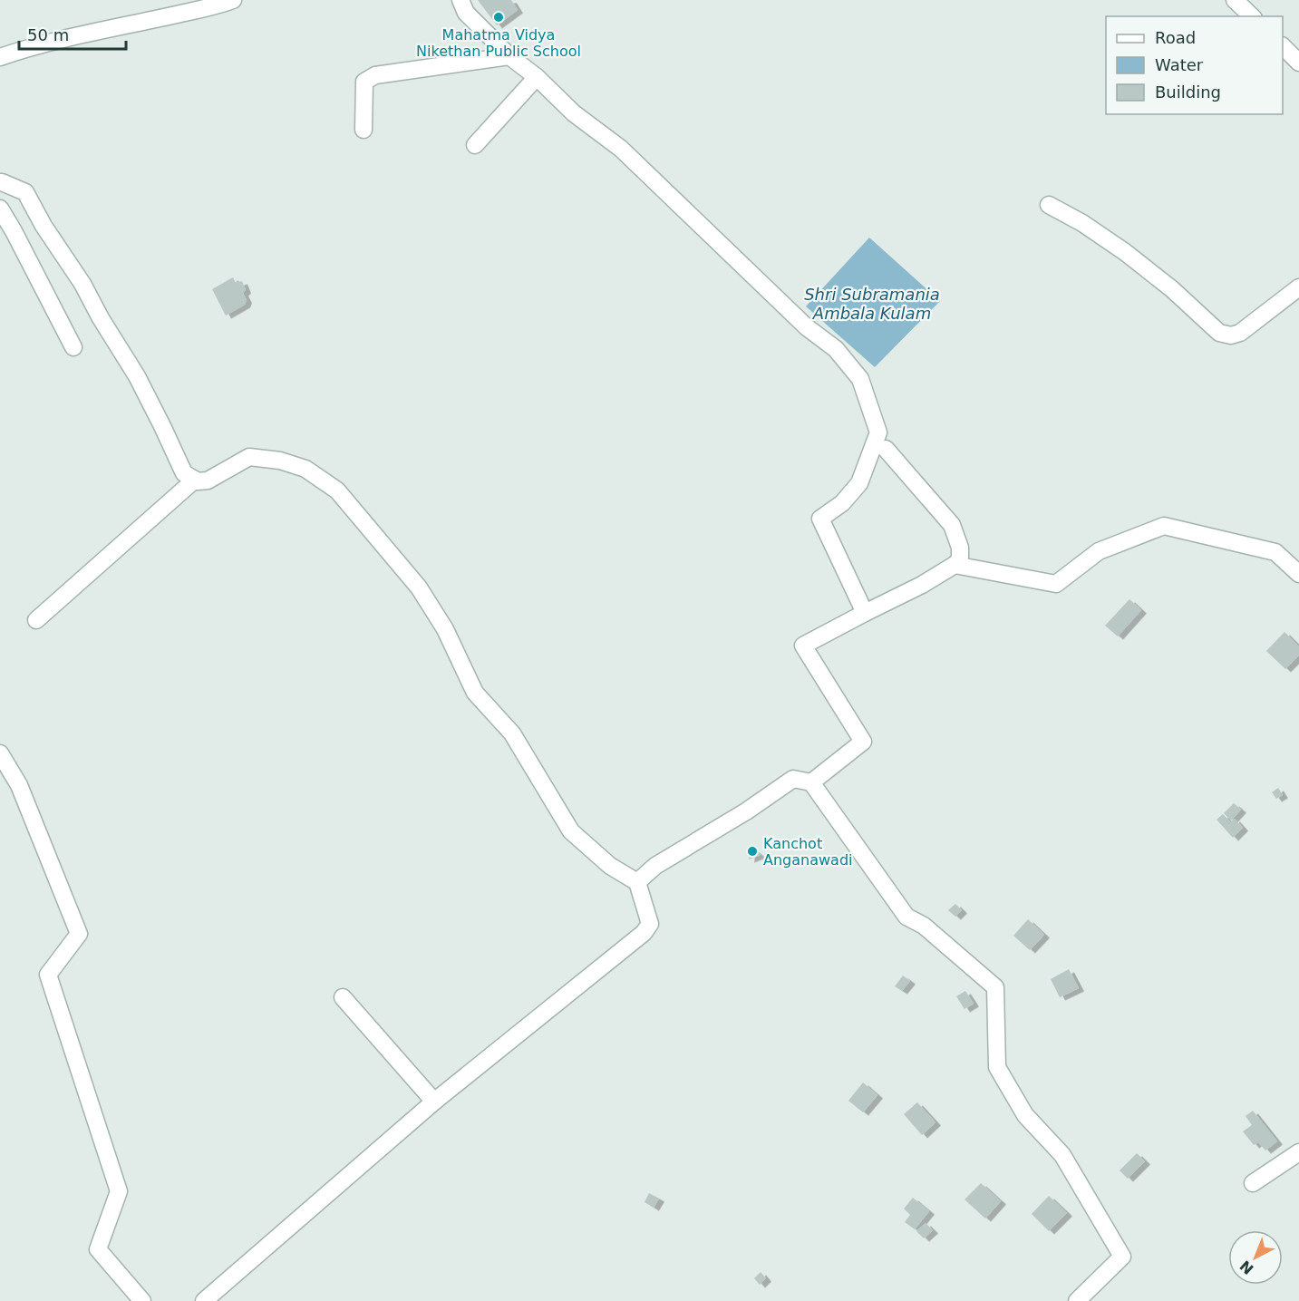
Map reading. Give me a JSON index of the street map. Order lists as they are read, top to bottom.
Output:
{
  "water": ["Shri Subramania Ambala Kulam"],
  "places": ["Mahatma Vidya Nikethan Public School", "Kanchot Anganawadi"],
  "legend": ["Road", "Water", "Building"],
  "scale_bar": "50 m",
  "north": "bottom left"
}
